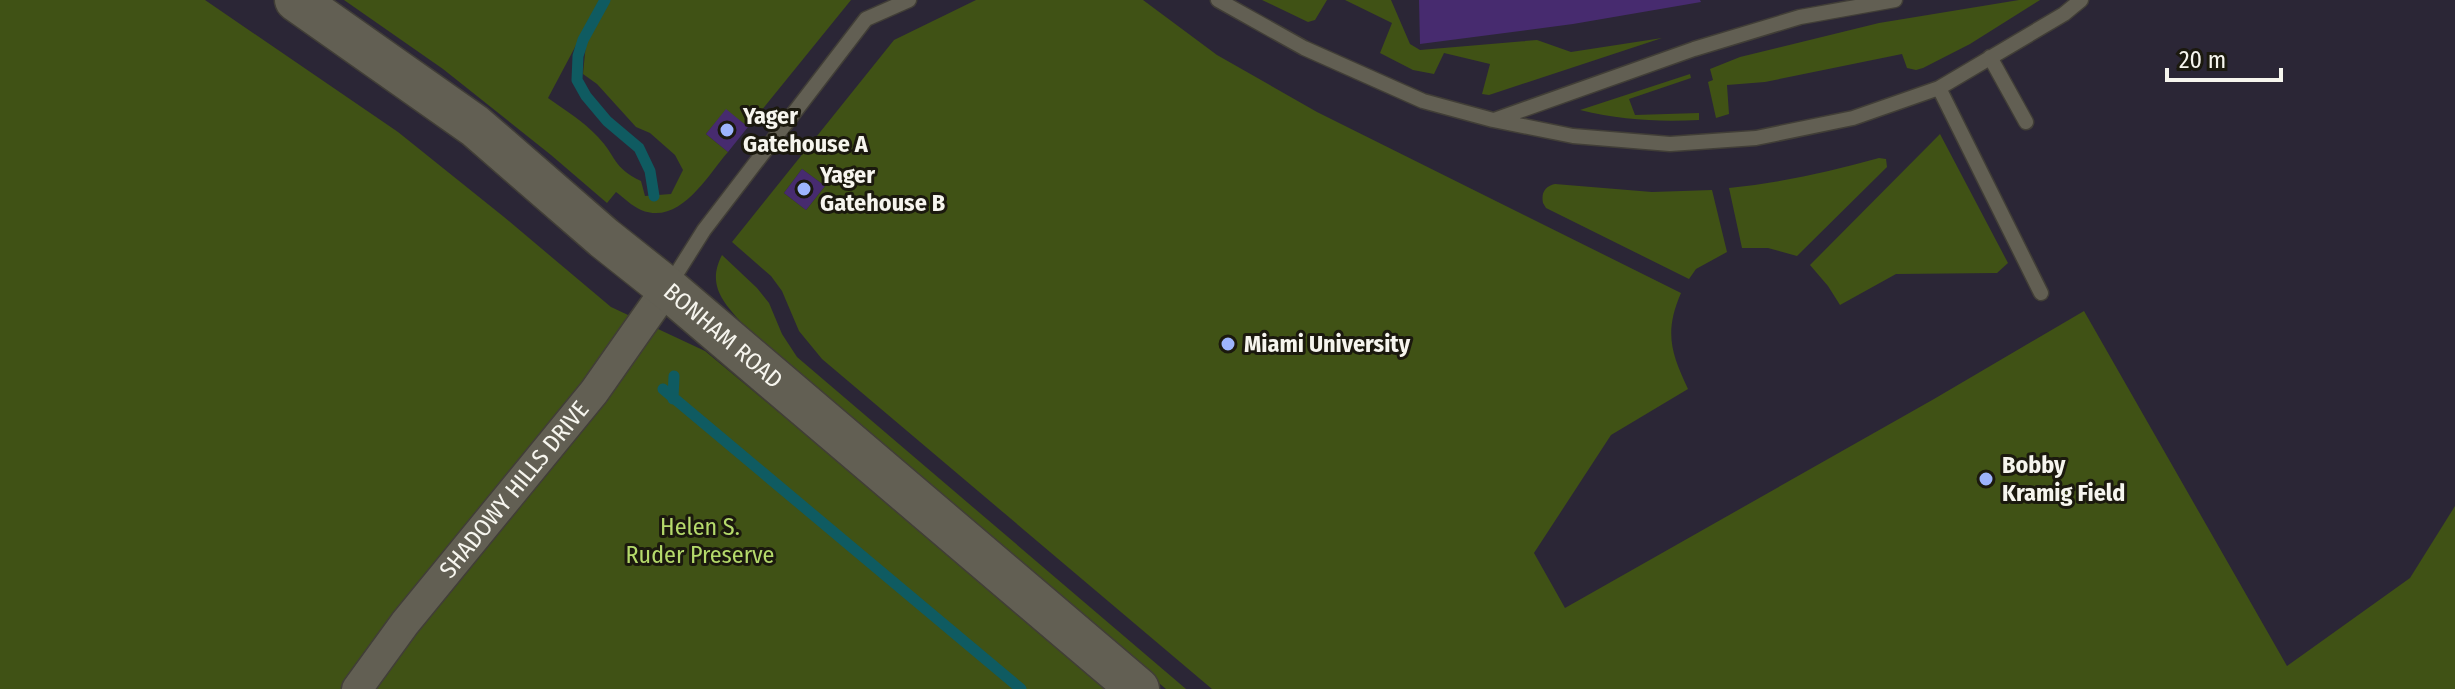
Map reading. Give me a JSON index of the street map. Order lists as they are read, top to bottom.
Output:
{
  "streets": {
    "street": ["BONHAM ROAD", "SHADOWY HILLS DRIVE"]
  },
  "crossings": [
    ["BONHAM ROAD", "SHADOWY HILLS DRIVE"]
  ],
  "parks": ["Helen S. Ruder Preserve"],
  "places": [
    "Yager Gatehouse A",
    "Yager Gatehouse B",
    "Miami University",
    "Bobby Kramig Field"
  ],
  "scale_bar": "20 m"
}
